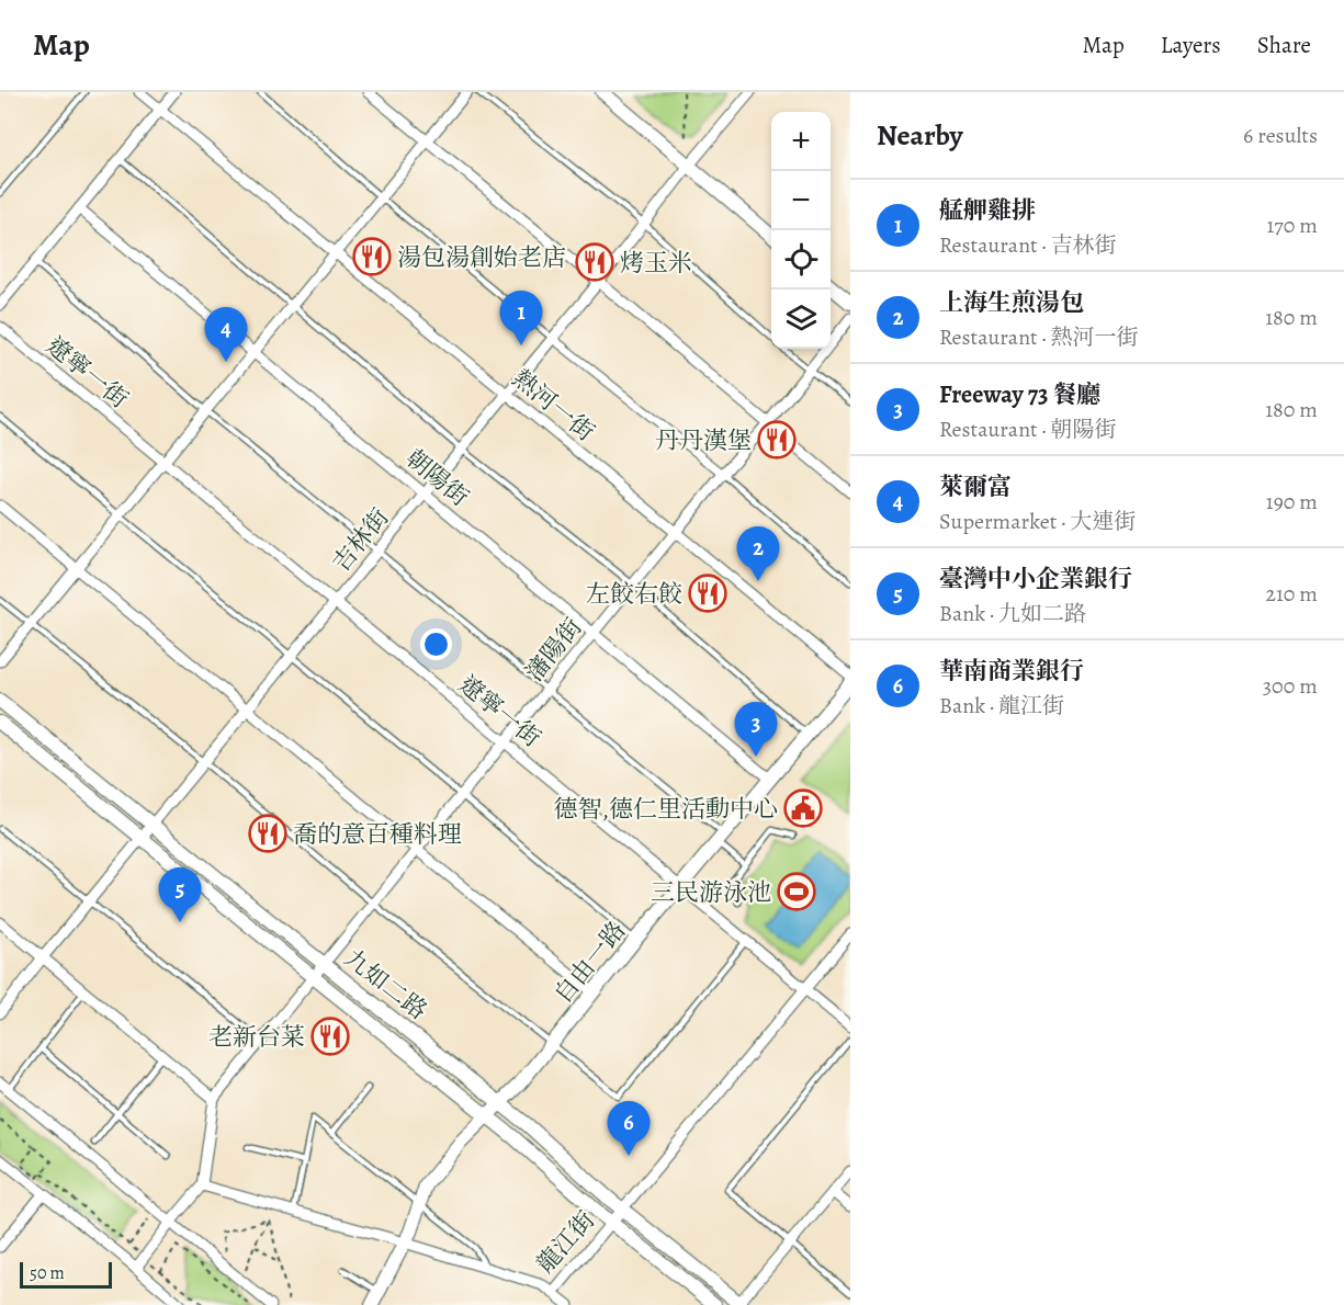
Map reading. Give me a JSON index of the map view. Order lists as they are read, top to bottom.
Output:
{
  "streets": {
    "street": [
      "遼寧一街",
      "熱河一街",
      "朝陽街",
      "吉林街",
      "瀋陽街",
      "自由一路",
      "九如二路",
      "龍江街"
    ]
  },
  "crossings": [
    ["遼寧一街", "吉林街"],
    ["遼寧一街", "瀋陽街"],
    ["遼寧一街", "自由一路"],
    ["遼寧一街", "龍江街"],
    ["熱河一街", "吉林街"],
    ["熱河一街", "瀋陽街"],
    ["朝陽街", "吉林街"],
    ["朝陽街", "瀋陽街"],
    ["朝陽街", "自由一路"],
    ["吉林街", "九如二路"],
    ["瀋陽街", "九如二路"],
    ["自由一路", "九如二路"],
    ["自由一路", "龍江街"],
    ["九如二路", "龍江街"]
  ],
  "places": {
    "restaurant": [
      "湯包湯創始老店",
      "烤玉米",
      "丹丹漢堡",
      "左餃右餃",
      "喬的意百種料理",
      "老新台菜"
    ],
    "public building": ["德智,德仁里活動中心"],
    "sports": ["三民游泳池"]
  },
  "scale_bar": "50 m",
  "page": {
    "header": "Map",
    "nav": ["Map", "Layers", "Share"],
    "heading": ["Nearby", "6 results"],
    "map_buttons": ["+", "−"],
    "list": [
      {
        "mark": "1",
        "name": "艋舺雞排",
        "note": "Restaurant · 吉林街",
        "value": "170 m"
      },
      {
        "mark": "2",
        "name": "上海生煎湯包",
        "note": "Restaurant · 熱河一街",
        "value": "180 m"
      },
      {
        "mark": "3",
        "name": "Freeway 73 餐廳",
        "note": "Restaurant · 朝陽街",
        "value": "180 m"
      },
      {
        "mark": "4",
        "name": "萊爾富",
        "note": "Supermarket · 大連街",
        "value": "190 m"
      },
      {
        "mark": "5",
        "name": "臺灣中小企業銀行",
        "note": "Bank · 九如二路",
        "value": "210 m"
      },
      {
        "mark": "6",
        "name": "華南商業銀行",
        "note": "Bank · 龍江街",
        "value": "300 m"
      }
    ],
    "pins": [
      "1",
      "4",
      "2",
      "3",
      "5",
      "6"
    ],
    "scale": "50 m"
  }
}
